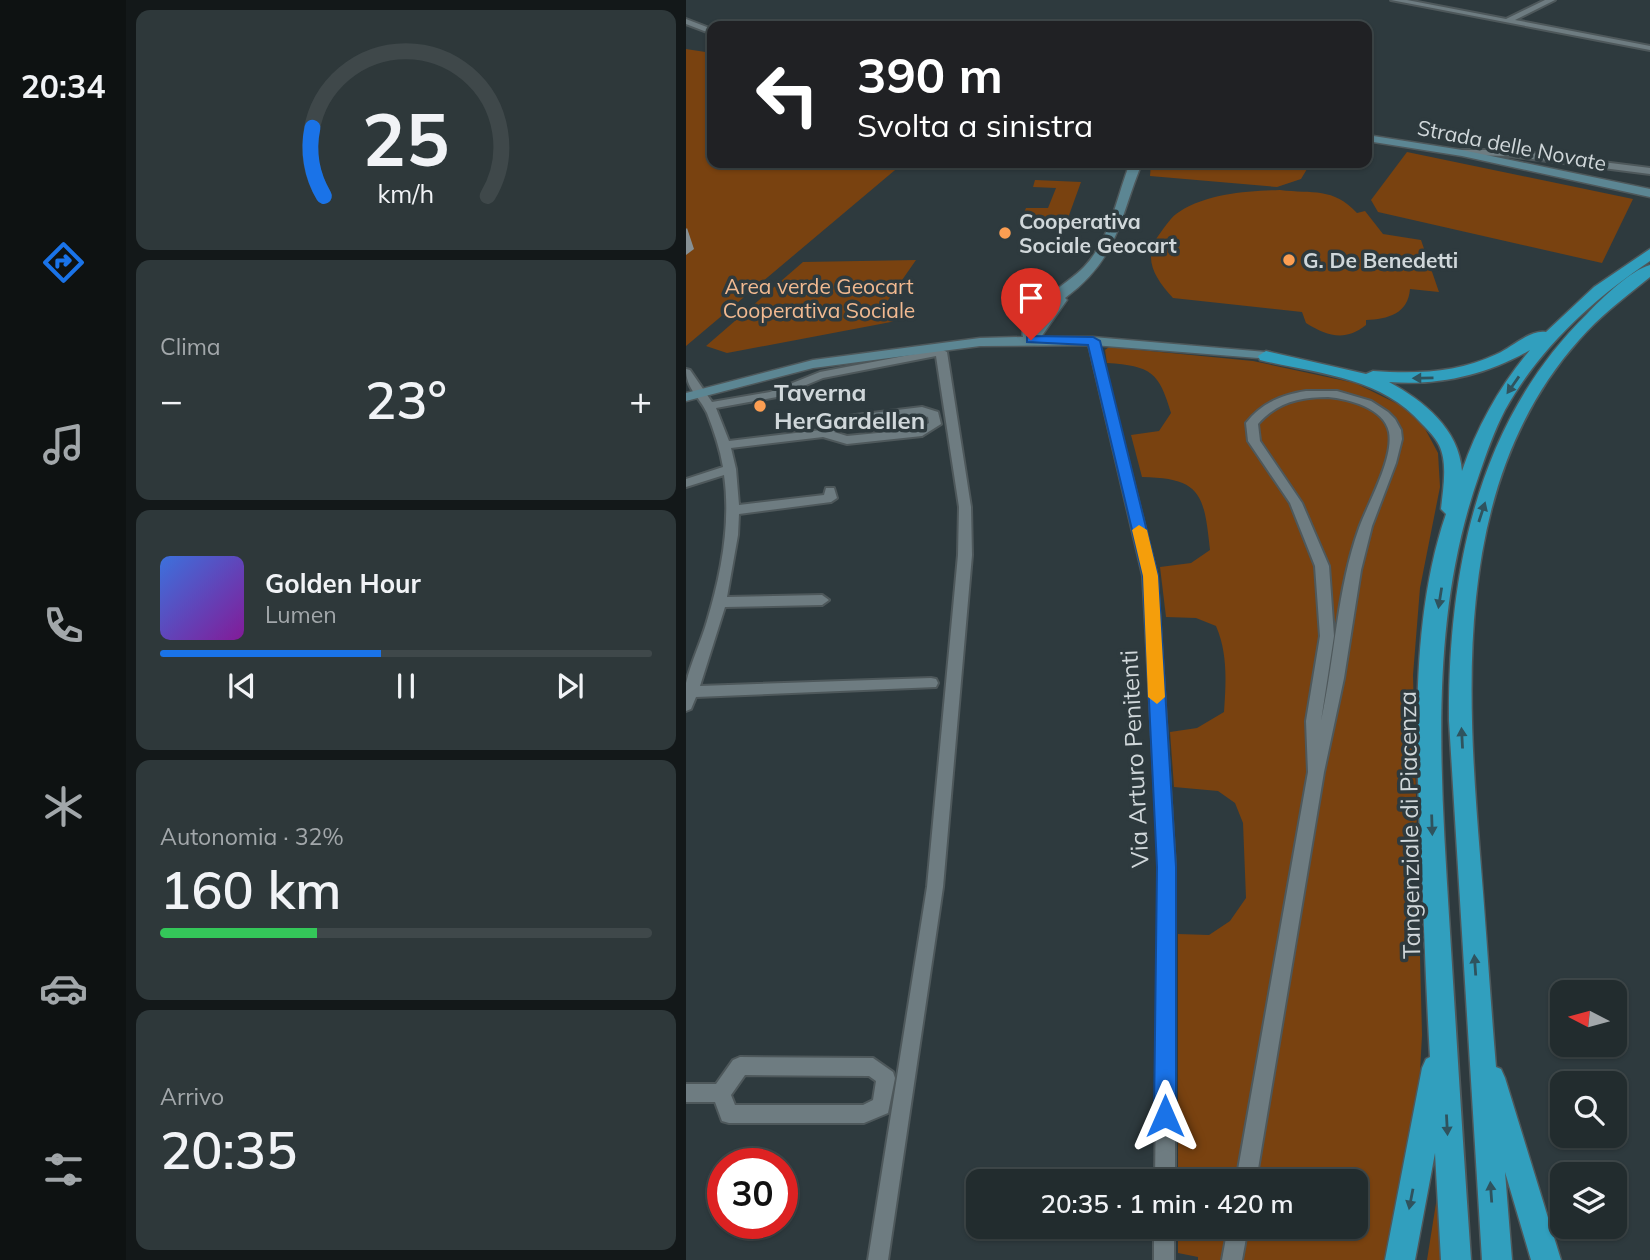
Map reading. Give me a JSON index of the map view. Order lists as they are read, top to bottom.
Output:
{
  "streets": {
    "highway": ["Tangenziale di Piacenza"],
    "street": ["Strada delle Novate", "Via Arturo Penitenti"]
  },
  "parks": ["Area verde Geocart Cooperativa Sociale"],
  "places": ["Cooperativa Sociale Geocart", "G. De Benedetti", "Taverna HerGardellen"],
  "north": "left",
  "page": {
    "tabs": "20:34",
    "turn": ["390 m", "Svolta a sinistra"],
    "tile": [
      "Clima",
      ["Autonomia · 32%", "160 km"],
      ["Arrivo", "20:35"]
    ],
    "heat": ["−", "23°", "+"],
    "song": ["Golden Hour", "Lumen"],
    "limit": "30",
    "trip": "20:35 · 1 min · 420 m",
    "gauge": ["25", "km/h"]
  }
}
